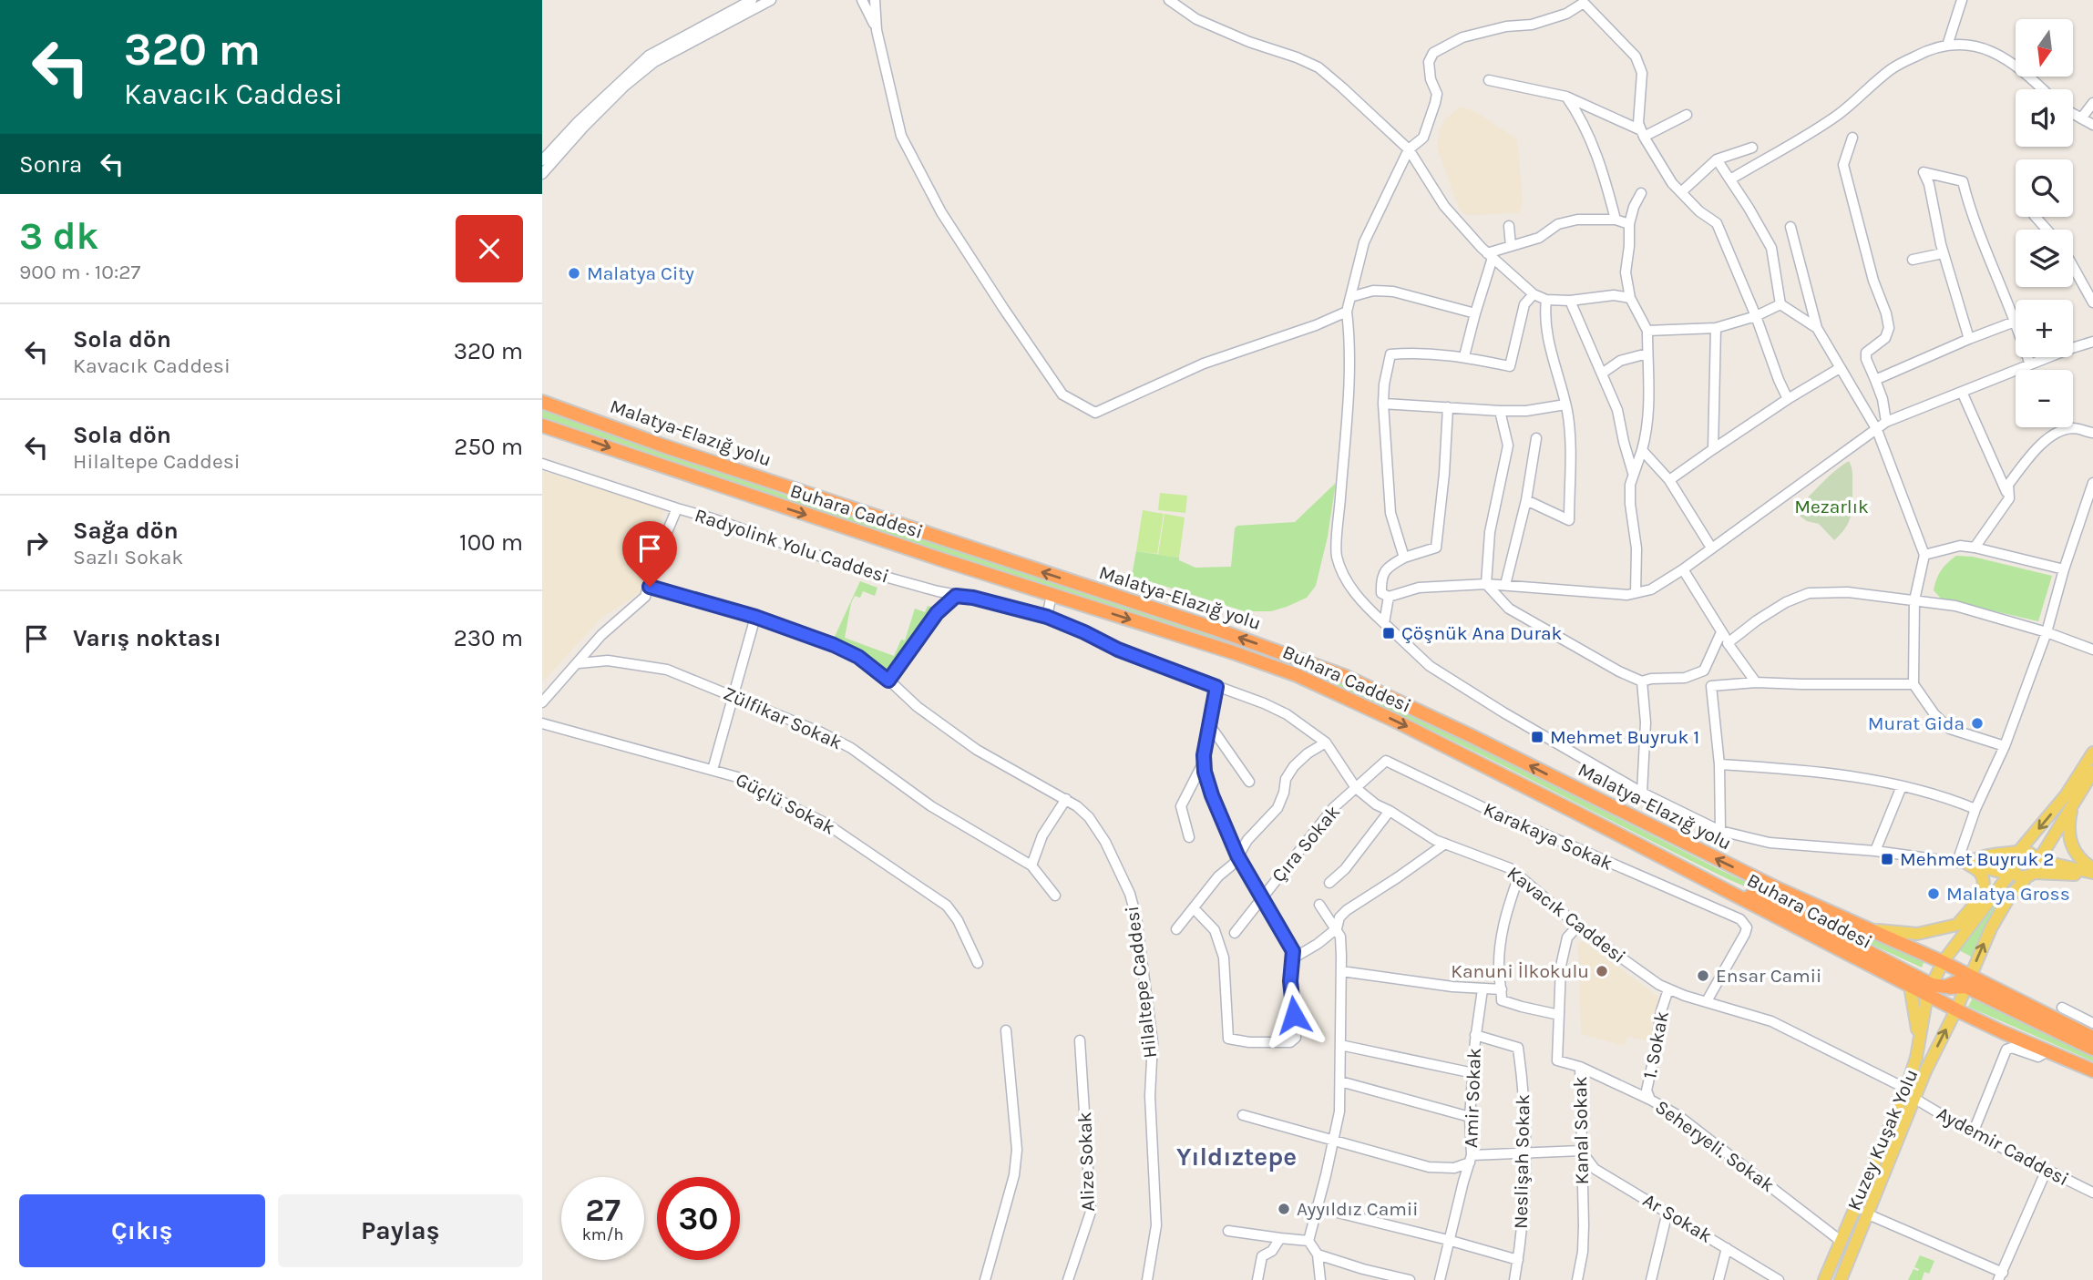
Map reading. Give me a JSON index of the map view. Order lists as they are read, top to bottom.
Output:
{
  "streets": {
    "highway": ["Malatya-Elazığ yolu", "Buhara Caddesi"],
    "main road": ["Kuzey Kuşak Yolu"],
    "street": [
      "Radyolink Yolu Caddesi",
      "Zülfikar Sokak",
      "Güçlü Sokak",
      "Karakaya Sokak",
      "Çıra Sokak",
      "Kavacık Caddesi",
      "Hilaltepe Caddesi",
      "1. Sokak",
      "Amir Sokak",
      "Kanal Sokak",
      "Seheryeli. Sokak",
      "Aydemir Caddesi",
      "Alize Sokak",
      "Neslişah Sokak",
      "Ar Sokak"
    ]
  },
  "crossings": [
    ["Buhara Caddesi", "Kuzey Kuşak Yolu"],
    ["Radyolink Yolu Caddesi", "Zülfikar Sokak"],
    ["Radyolink Yolu Caddesi", "Kavacık Caddesi"],
    ["Radyolink Yolu Caddesi", "Hilaltepe Caddesi"],
    ["Karakaya Sokak", "Çıra Sokak"],
    ["Karakaya Sokak", "Kavacık Caddesi"],
    ["Çıra Sokak", "Kavacık Caddesi"],
    ["Kavacık Caddesi", "1. Sokak"],
    ["Kavacık Caddesi", "Kanal Sokak"],
    ["Kavacık Caddesi", "Kuzey Kuşak Yolu"],
    ["Kavacık Caddesi", "Aydemir Caddesi"],
    ["1. Sokak", "Seheryeli. Sokak"],
    ["Amir Sokak", "Neslişah Sokak"],
    ["Kanal Sokak", "Seheryeli. Sokak"],
    ["Kanal Sokak", "Ar Sokak"],
    ["Kuzey Kuşak Yolu", "Seheryeli. Sokak"],
    ["Kuzey Kuşak Yolu", "Aydemir Caddesi"]
  ],
  "one_way": ["Malatya-Elazığ yolu", "Buhara Caddesi"],
  "districts": ["Yıldıztepe"],
  "parks": ["Mezarlık"],
  "places": {
    "other": [
      "Malatya City",
      "Murat Gida",
      "Malatya Gross",
      "Kanuni İlkokulu",
      "Ensar Camii",
      "Ayyıldız Camii"
    ],
    "transit": ["Çöşnük Ana Durak", "Mehmet Buyruk 1", "Mehmet Buyruk 2"]
  },
  "north": "bottom",
  "page": {
    "turn": ["320 m", "Kavacık Caddesi"],
    "map_buttons": ["+", "−"],
    "then": "Sonra",
    "heading": ["3 dk", "900 m · 10:27"],
    "list": [
      {
        "name": "Sola dön",
        "note": "Kavacık Caddesi",
        "value": "320 m"
      },
      {
        "name": "Sola dön",
        "note": "Hilaltepe Caddesi",
        "value": "250 m"
      },
      {
        "name": "Sağa dön",
        "note": "Sazlı Sokak",
        "value": "100 m"
      },
      {
        "name": "Varış noktası",
        "value": "230 m"
      }
    ],
    "speed": "27 km/h",
    "limit": "30",
    "buttons": ["Çıkış", "Paylaş"]
  }
}
